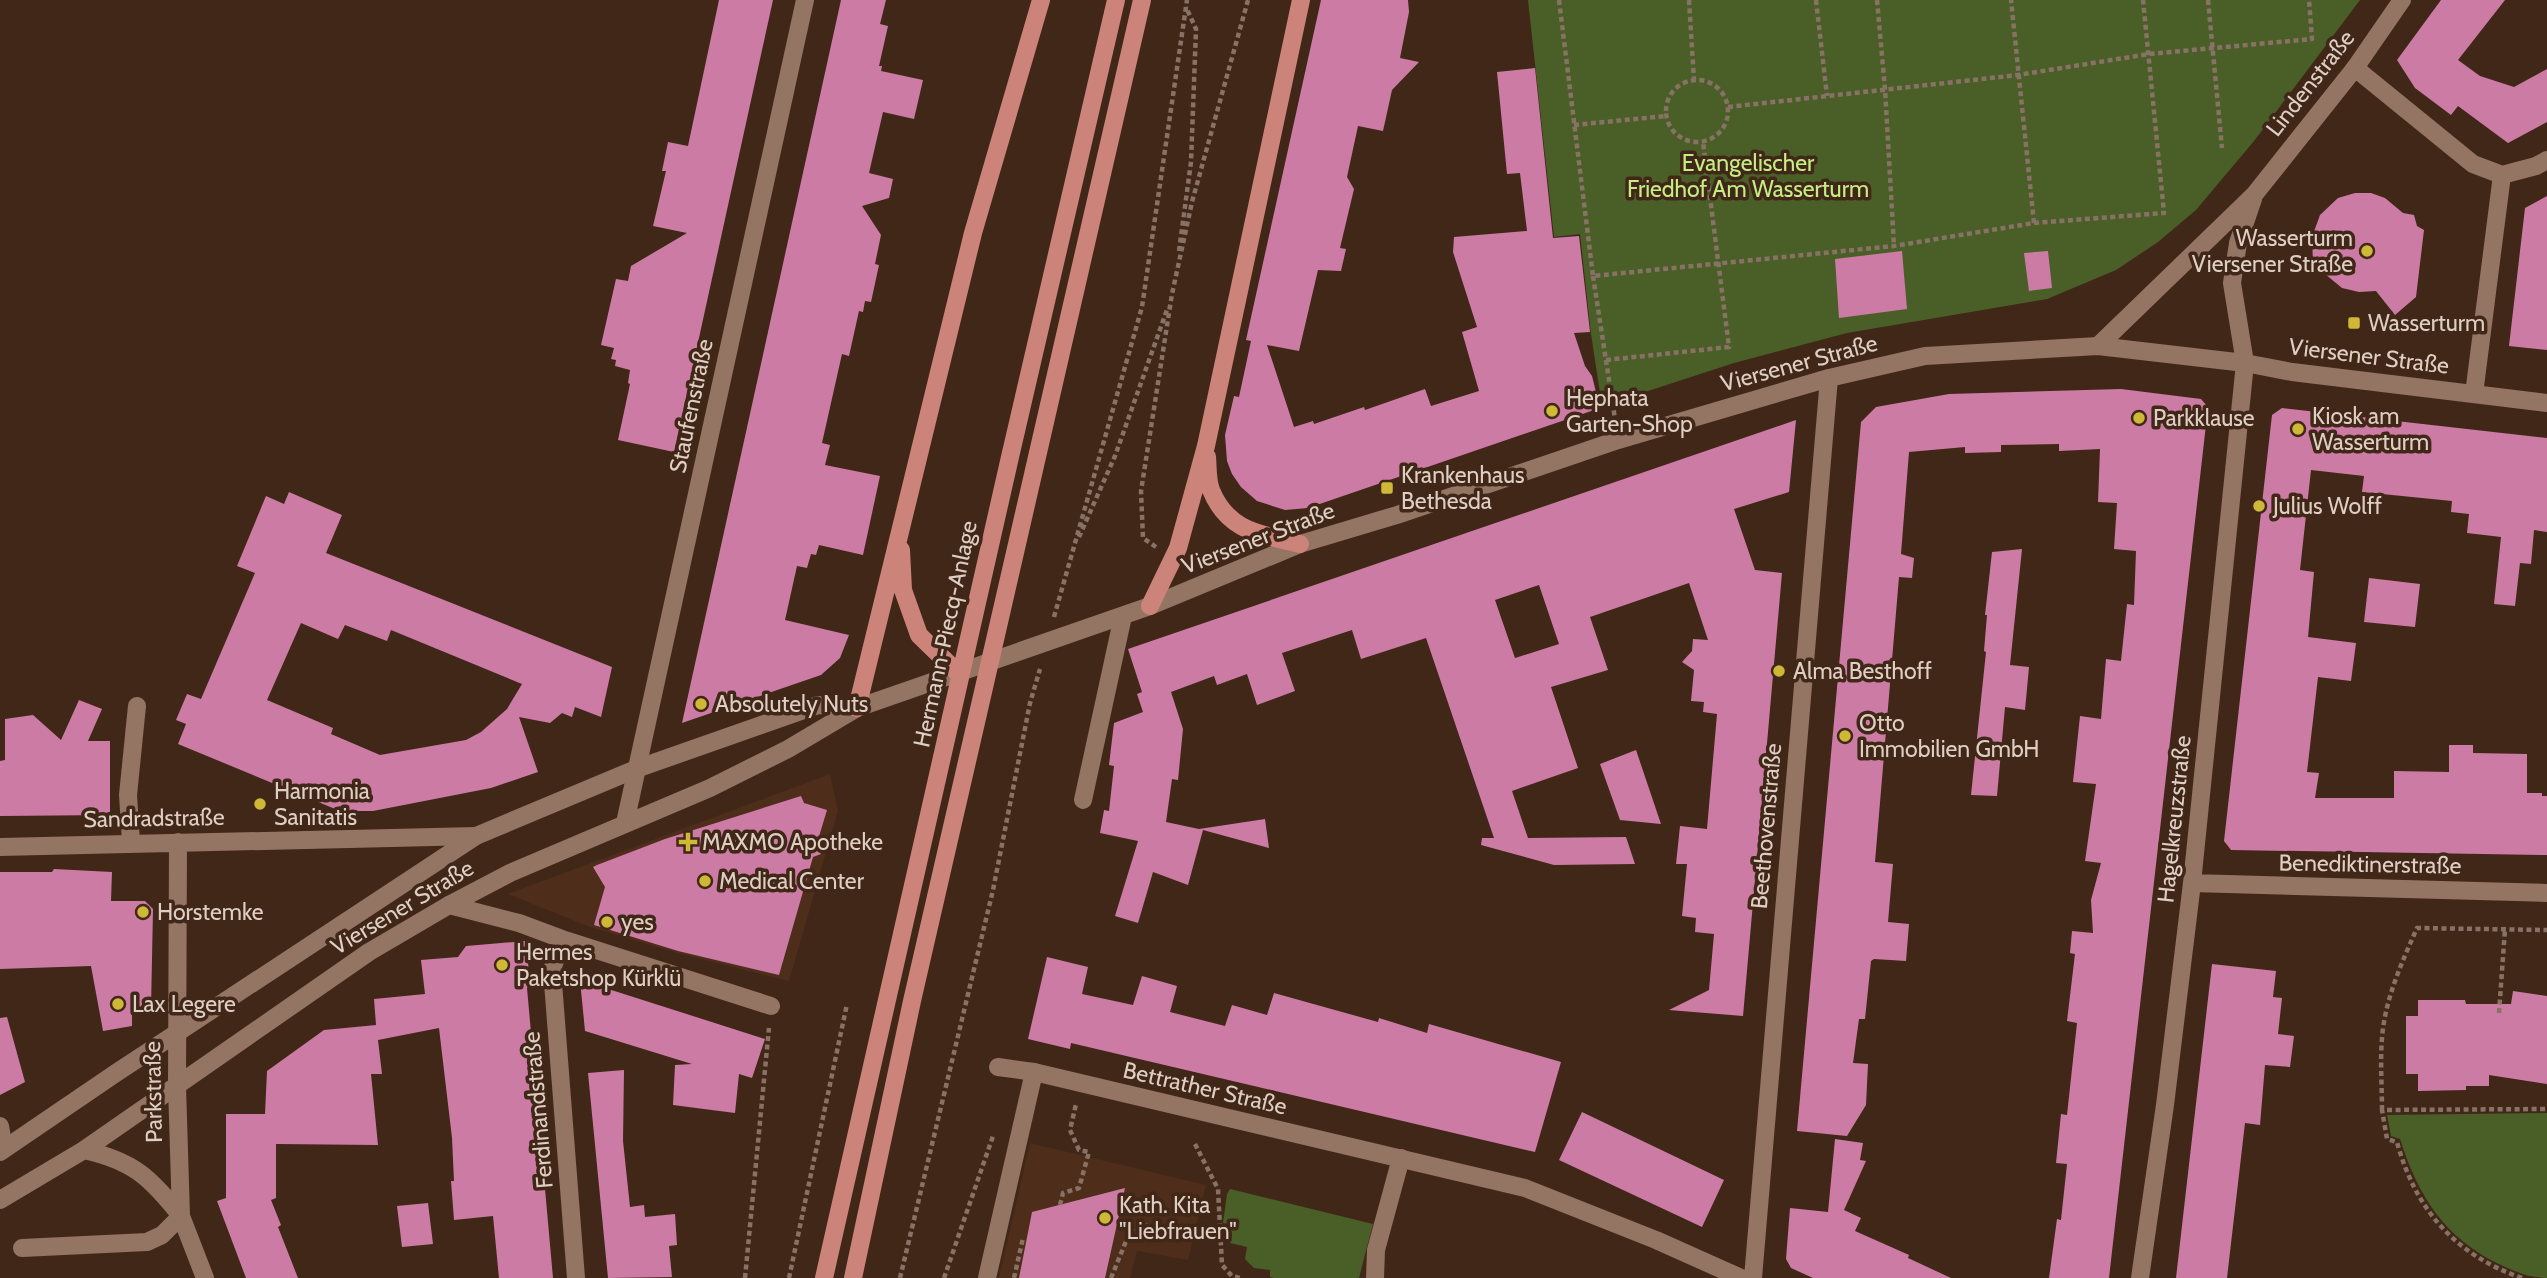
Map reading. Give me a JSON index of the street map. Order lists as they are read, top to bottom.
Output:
{
  "streets": {
    "main road": ["Hermann-Piecq-Anlage"],
    "street": [
      "Lindenstraße",
      "Viersener Straße",
      "Staufenstraße",
      "Sandradstraße",
      "Hagelkreuzstraße",
      "Beethovenstraße",
      "Benediktinerstraße",
      "Bettrather Straße",
      "Parkstraße",
      "Ferdinandstraße"
    ]
  },
  "crossings": [
    ["Lindenstraße", "Viersener Straße"],
    ["Lindenstraße", "Hagelkreuzstraße"],
    ["Viersener Straße", "Staufenstraße"],
    ["Viersener Straße", "Sandradstraße"],
    ["Viersener Straße", "Hagelkreuzstraße"],
    ["Viersener Straße", "Beethovenstraße"],
    ["Viersener Straße", "Parkstraße"],
    ["Sandradstraße", "Parkstraße"],
    ["Hagelkreuzstraße", "Benediktinerstraße"]
  ],
  "parks": ["Evangelischer Friedhof Am Wasserturm"],
  "places": {
    "other": [
      "Wasserturm Viersener Straße",
      "Hephata Garten-Shop",
      "Parkklause",
      "Kiosk am Wasserturm",
      "Julius Wolff",
      "Alma Besthoff",
      "Absolutely Nuts",
      "Otto Immobilien GmbH",
      "Harmonia Sanitatis",
      "Medical Center",
      "Horstemke",
      "yes",
      "Hermes Paketshop Kürklü",
      "Lax Legere",
      "Kath. Kita \"Liebfrauen\""
    ],
    "transit": ["Wasserturm", "Krankenhaus Bethesda"],
    "health": ["MAXMO Apotheke"]
  }
}
